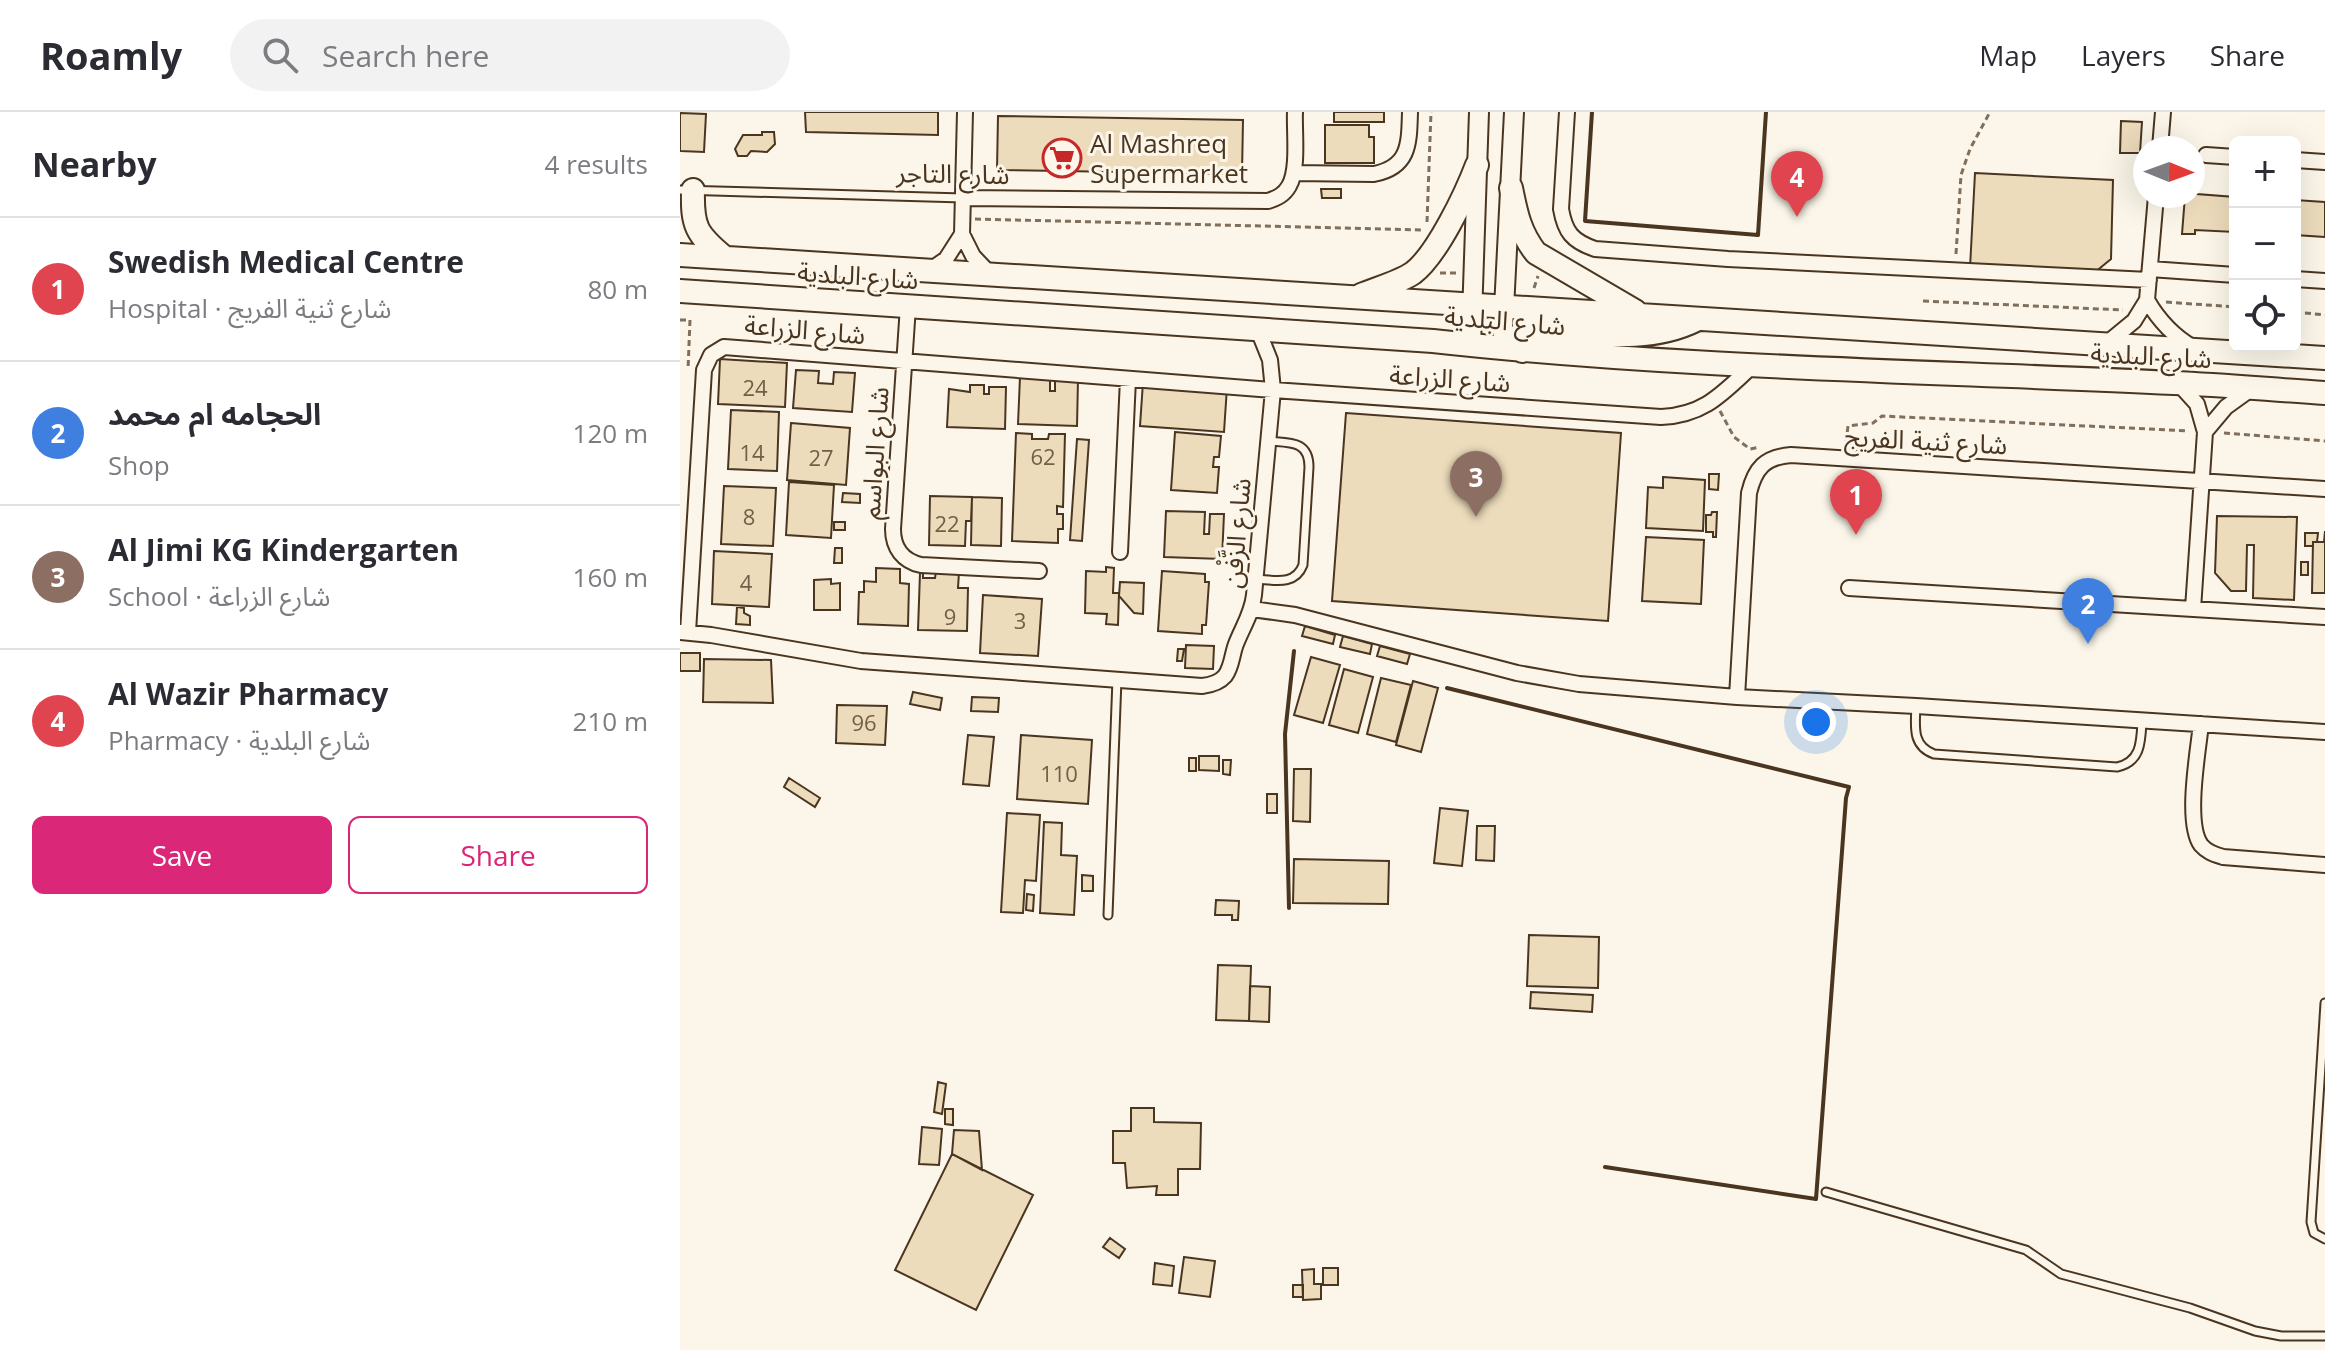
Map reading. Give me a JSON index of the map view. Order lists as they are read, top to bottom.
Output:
{
  "streets": {
    "main road": ["شارع البلدية"],
    "street": [
      "شارع التاجر",
      "شارع الزراعة",
      "شارع ثنية الفريج",
      "شارع البواسم",
      "شارع الزَّفْن"
    ]
  },
  "crossings": [
    ["شارع البلدية", "شارع الزراعة"],
    ["شارع البلدية", "شارع البواسم"],
    ["شارع البلدية", "شارع الزَّفْن"],
    ["شارع الزراعة", "شارع البواسم"],
    ["شارع الزراعة", "شارع الزَّفْن"]
  ],
  "places": {
    "supermarket": ["Al Mashreq Supermarket"]
  },
  "house_numbers": [
    "24",
    "14",
    "62",
    "27",
    "8",
    "22",
    "4",
    "9",
    "3",
    "96",
    "110"
  ],
  "north": "right",
  "page": {
    "header": "Roamly",
    "search": "Search here",
    "nav": ["Map", "Layers", "Share"],
    "heading": ["Nearby", "4 results"],
    "map_buttons": ["+", "−"],
    "pins": [
      "4",
      "3",
      "1",
      "2"
    ],
    "list": [
      {
        "mark": "1",
        "name": "Swedish Medical Centre",
        "note": "Hospital · شارع ثنية الفريج",
        "value": "80 m"
      },
      {
        "mark": "2",
        "name": "الحجامه ام محمد",
        "note": "Shop",
        "value": "120 m"
      },
      {
        "mark": "3",
        "name": "Al Jimi KG Kindergarten",
        "note": "School · شارع الزراعة",
        "value": "160 m"
      },
      {
        "mark": "4",
        "name": "Al Wazir Pharmacy",
        "note": "Pharmacy · شارع البلدية",
        "value": "210 m"
      }
    ],
    "buttons": ["Save", "Share"]
  }
}
